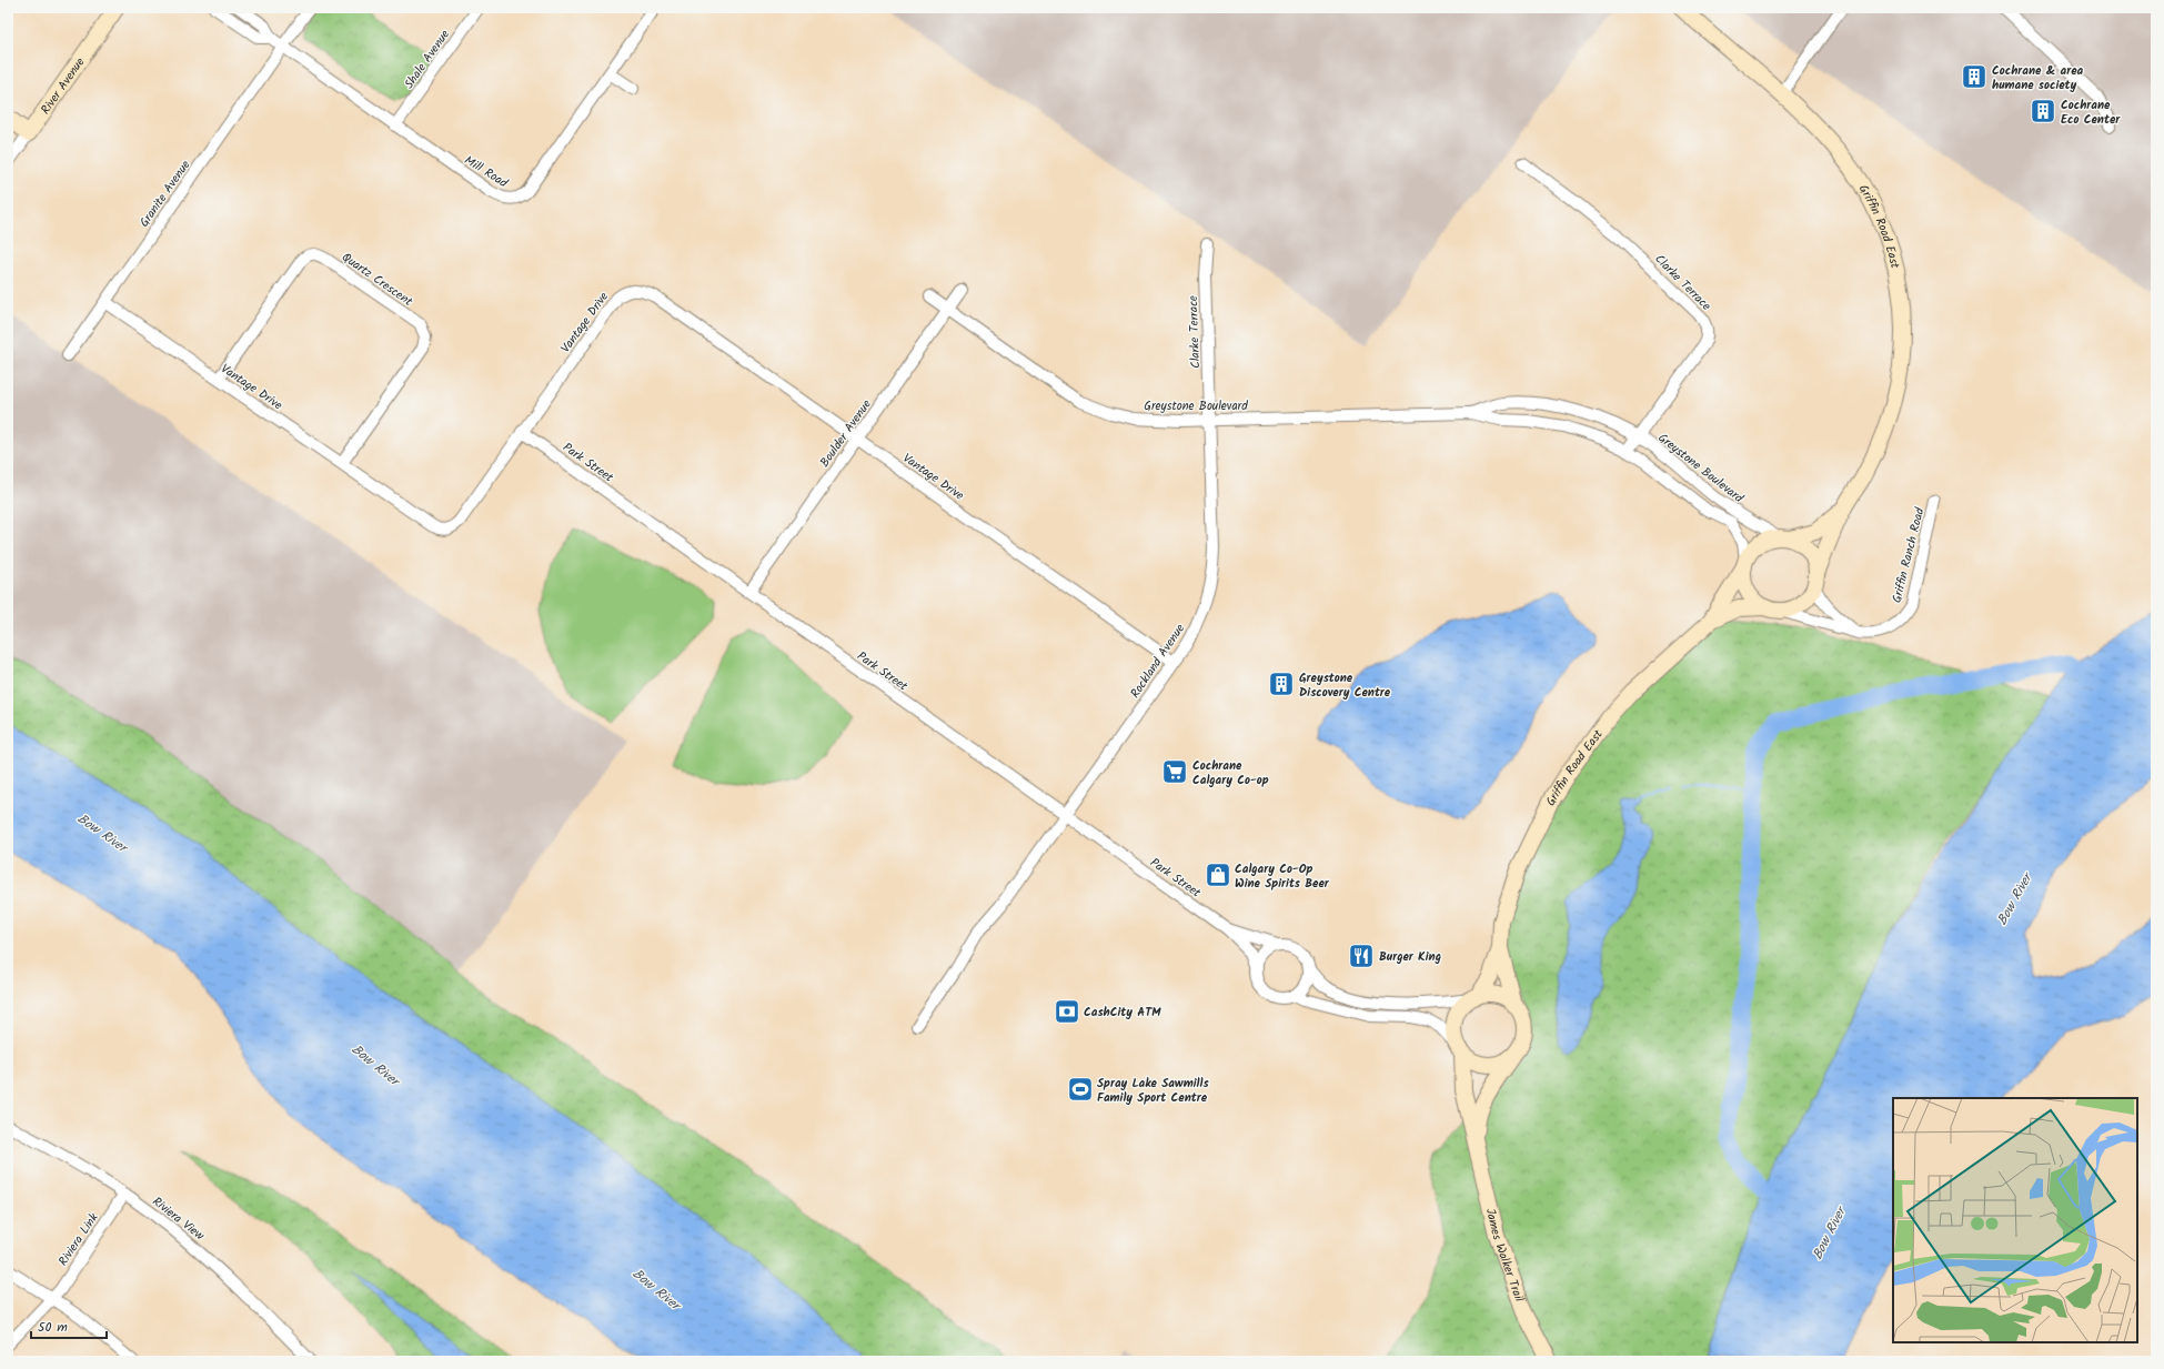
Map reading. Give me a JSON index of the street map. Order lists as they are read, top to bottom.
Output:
{
  "streets": {
    "main road": ["River Avenue", "Griffin Road East", "James Walker Trail"],
    "street": [
      "Shale Avenue",
      "Mill Road",
      "Granite Avenue",
      "Quartz Crescent",
      "Clarke Terrace",
      "Vantage Drive",
      "Greystone Boulevard",
      "Boulder Avenue",
      "Park Street",
      "Griffin Ranch Road",
      "Rockland Avenue",
      "Riviera View",
      "Riviera Link"
    ]
  },
  "crossings": [
    ["Shale Avenue", "Mill Road"],
    ["Mill Road", "Granite Avenue"],
    ["Granite Avenue", "Vantage Drive"],
    ["Griffin Road East", "Greystone Boulevard"],
    ["Griffin Road East", "Griffin Ranch Road"],
    ["Griffin Road East", "James Walker Trail"],
    ["Quartz Crescent", "Vantage Drive"],
    ["Clarke Terrace", "Greystone Boulevard"],
    ["Clarke Terrace", "Rockland Avenue"],
    ["Vantage Drive", "Boulder Avenue"],
    ["Vantage Drive", "Park Street"],
    ["Vantage Drive", "Rockland Avenue"],
    ["Greystone Boulevard", "Boulder Avenue"],
    ["Greystone Boulevard", "Griffin Ranch Road"],
    ["Greystone Boulevard", "Rockland Avenue"],
    ["Boulder Avenue", "Park Street"],
    ["Park Street", "Rockland Avenue"],
    ["Riviera View", "Riviera Link"]
  ],
  "water": ["Bow River"],
  "places": {
    "building": ["Cochrane & area humane society", "Cochrane Eco Center", "Greystone Discovery Centre"],
    "supermarket": ["Cochrane Calgary Co-op"],
    "shop": ["Calgary Co-Op Wine Spirits Beer"],
    "restaurant": ["Burger King"],
    "bank": ["CashCity ATM"],
    "sports": ["Spray Lake Sawmills Family Sport Centre"]
  },
  "scale_bar": "50 m"
}
